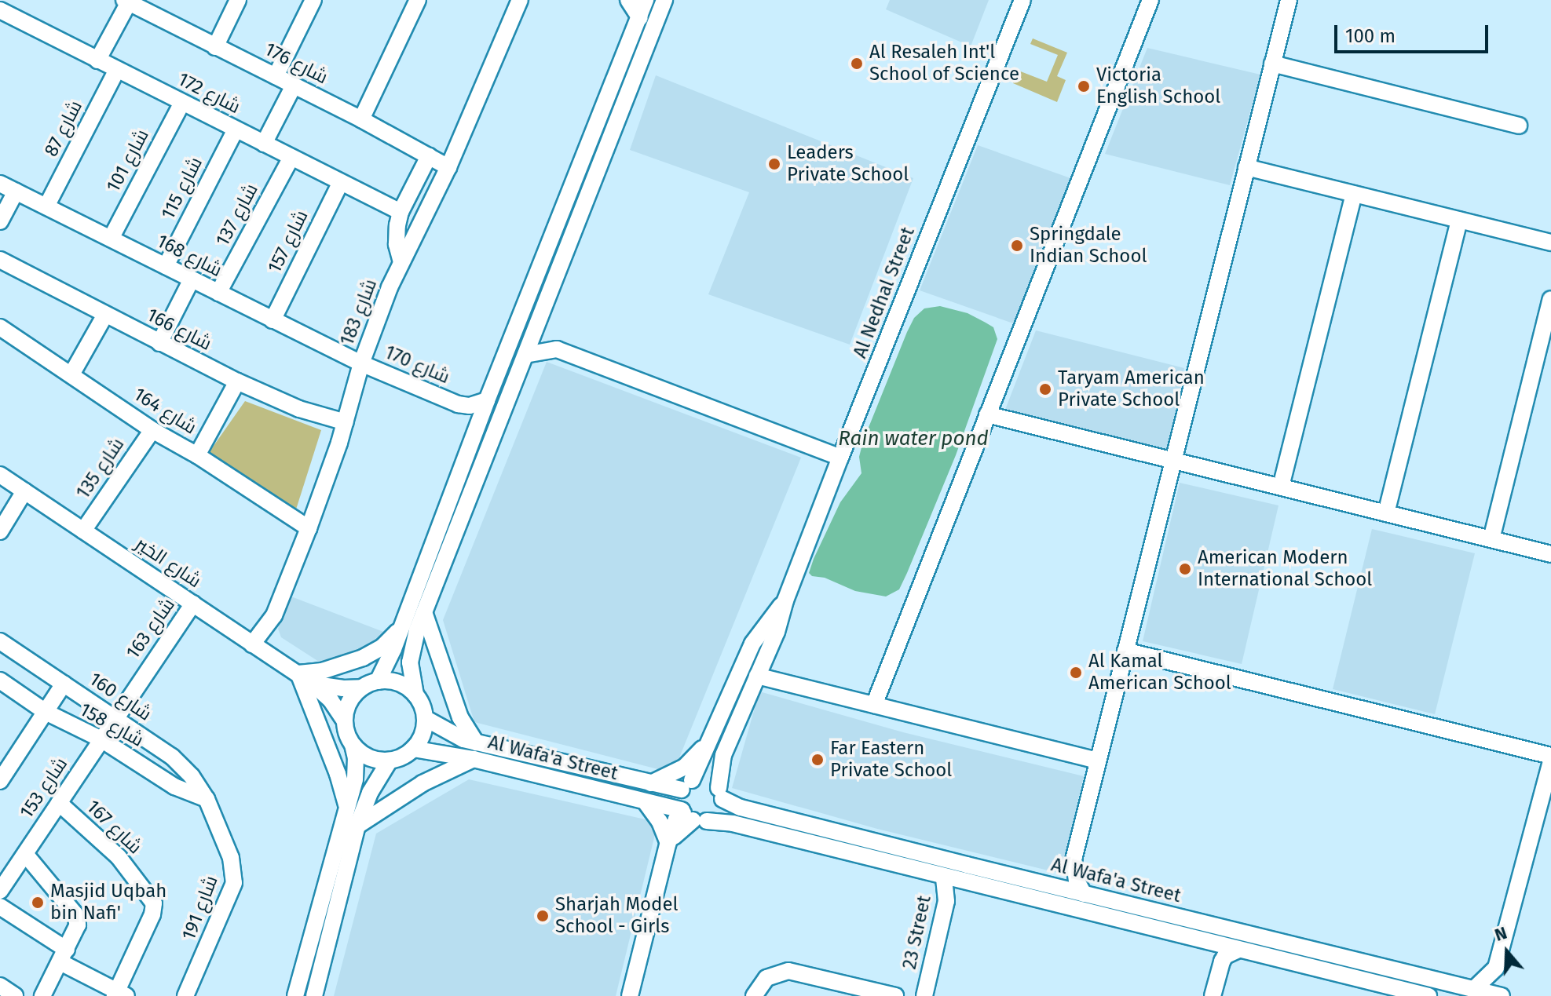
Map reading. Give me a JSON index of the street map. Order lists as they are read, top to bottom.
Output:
{
  "streets": {
    "street": [
      "شارع 176",
      "شارع 172",
      "شارع 87",
      "شارع 101",
      "شارع 115",
      "شارع 137",
      "شارع 157",
      "شارع 168",
      "Al Nedhal Street",
      "شارع 183",
      "شارع 166",
      "شارع 170",
      "شارع 164",
      "شارع 135",
      "شارع الخير",
      "شارع 163",
      "شارع 160",
      "شارع 158",
      "Al Wafa'a Street",
      "شارع 153",
      "شارع 167",
      "شارع 191",
      "23 Street"
    ]
  },
  "crossings": [
    ["شارع 176", "شارع 183"],
    ["شارع 172", "شارع 87"],
    ["شارع 172", "شارع 101"],
    ["شارع 172", "شارع 115"],
    ["شارع 172", "شارع 137"],
    ["شارع 172", "شارع 157"],
    ["شارع 87", "شارع 168"],
    ["شارع 101", "شارع 168"],
    ["شارع 115", "شارع 168"],
    ["شارع 137", "شارع 168"],
    ["شارع 157", "شارع 168"],
    ["شارع 168", "شارع 183"],
    ["شارع 168", "شارع 170"],
    ["Al Nedhal Street", "Al Wafa'a Street"],
    ["شارع 183", "شارع 166"],
    ["شارع 183", "شارع 170"],
    ["شارع 183", "شارع 164"],
    ["شارع 183", "شارع الخير"],
    ["شارع 164", "شارع 135"],
    ["شارع 135", "شارع الخير"],
    ["شارع الخير", "شارع 163"],
    ["شارع الخير", "Al Wafa'a Street"],
    ["شارع 163", "شارع 160"],
    ["شارع 163", "شارع 158"],
    ["شارع 163", "شارع 153"],
    ["شارع 160", "شارع 158"],
    ["شارع 160", "شارع 191"],
    ["شارع 158", "شارع 153"],
    ["شارع 158", "شارع 191"],
    ["Al Wafa'a Street", "23 Street"],
    ["شارع 153", "شارع 167"]
  ],
  "water": ["Rain water pond"],
  "places": [
    "Al Resaleh Int'l School of Science",
    "Victoria English School",
    "Leaders Private School",
    "Springdale Indian School",
    "Taryam American Private School",
    "American Modern International School",
    "Al Kamal American School",
    "Far Eastern Private School",
    "Masjid Uqbah bin Nafi'",
    "Sharjah Model School - Girls"
  ],
  "scale_bar": "100 m",
  "north": "top"
}
